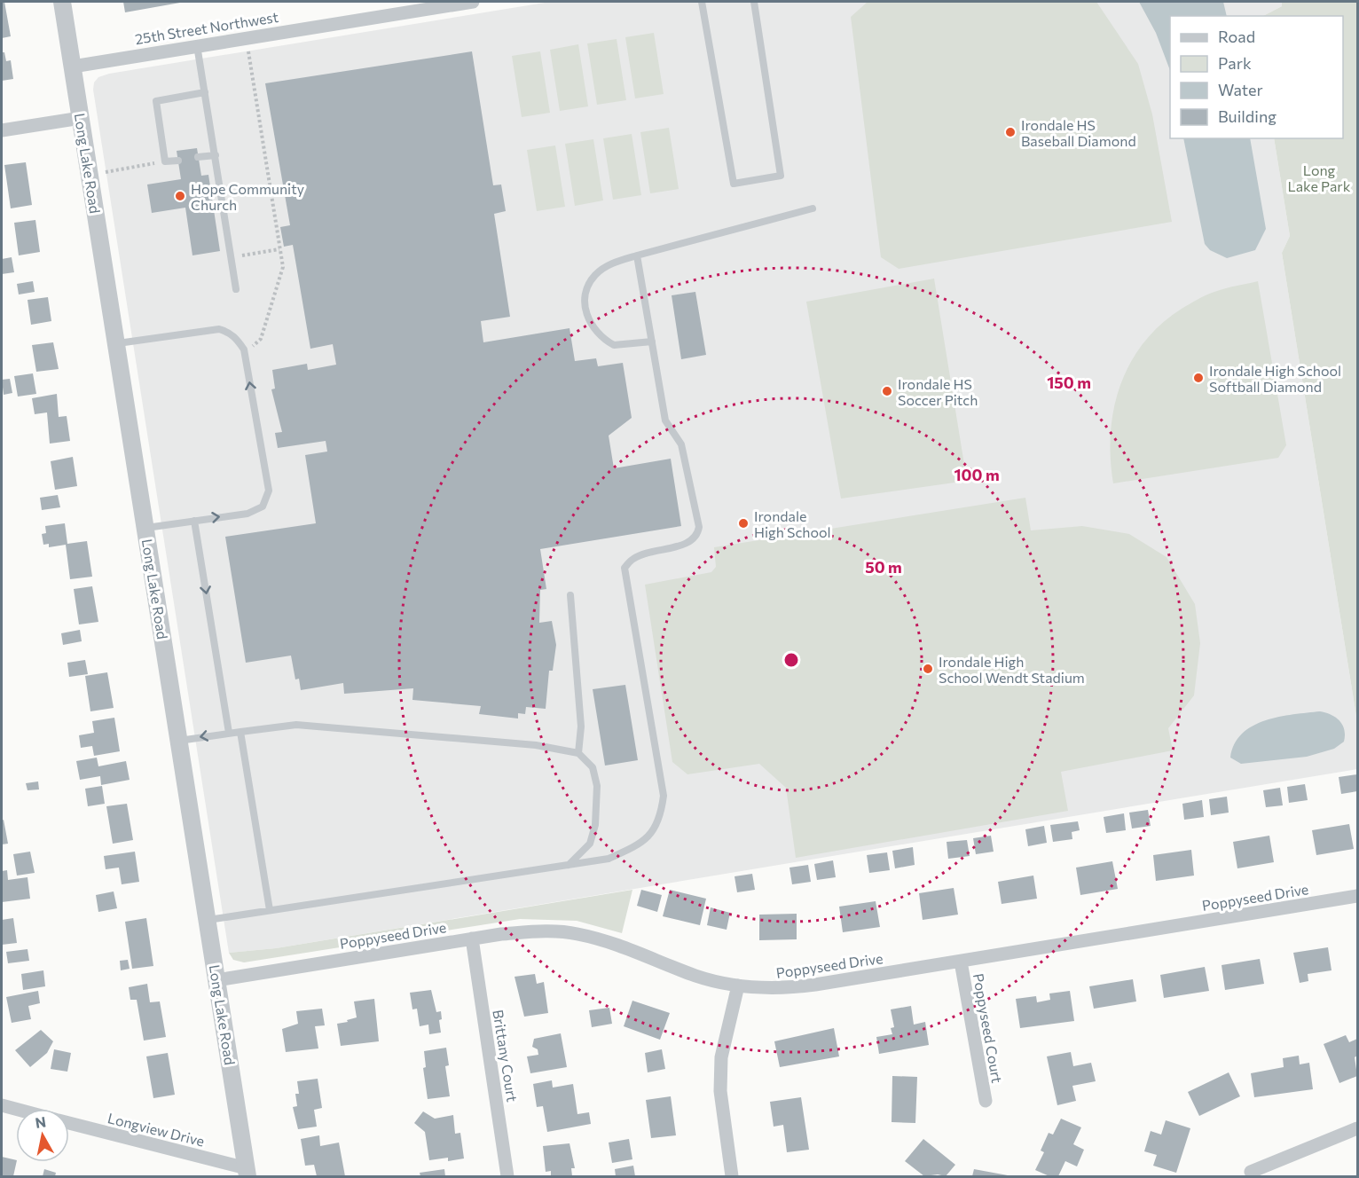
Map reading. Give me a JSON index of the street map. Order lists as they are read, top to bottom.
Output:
{
  "streets": {
    "street": [
      "25th Street Northwest",
      "Long Lake Road",
      "Poppyseed Drive",
      "Poppyseed Court",
      "Brittany Court",
      "Longview Drive"
    ]
  },
  "crossings": [
    ["25th Street Northwest", "Long Lake Road"],
    ["Long Lake Road", "Poppyseed Drive"],
    ["Long Lake Road", "Longview Drive"],
    ["Poppyseed Drive", "Poppyseed Court"],
    ["Poppyseed Drive", "Brittany Court"]
  ],
  "parks": ["Long Lake Park"],
  "places": [
    "Irondale HS Baseball Diamond",
    "Hope Community Church",
    "Irondale High School Softball Diamond",
    "Irondale HS Soccer Pitch",
    "Irondale High School",
    "Irondale High School Wendt Stadium"
  ],
  "legend": [
    "Road",
    "Park",
    "Water",
    "Building"
  ],
  "north": "top",
  "rings": ["150 m", "100 m", "50 m"]
}
